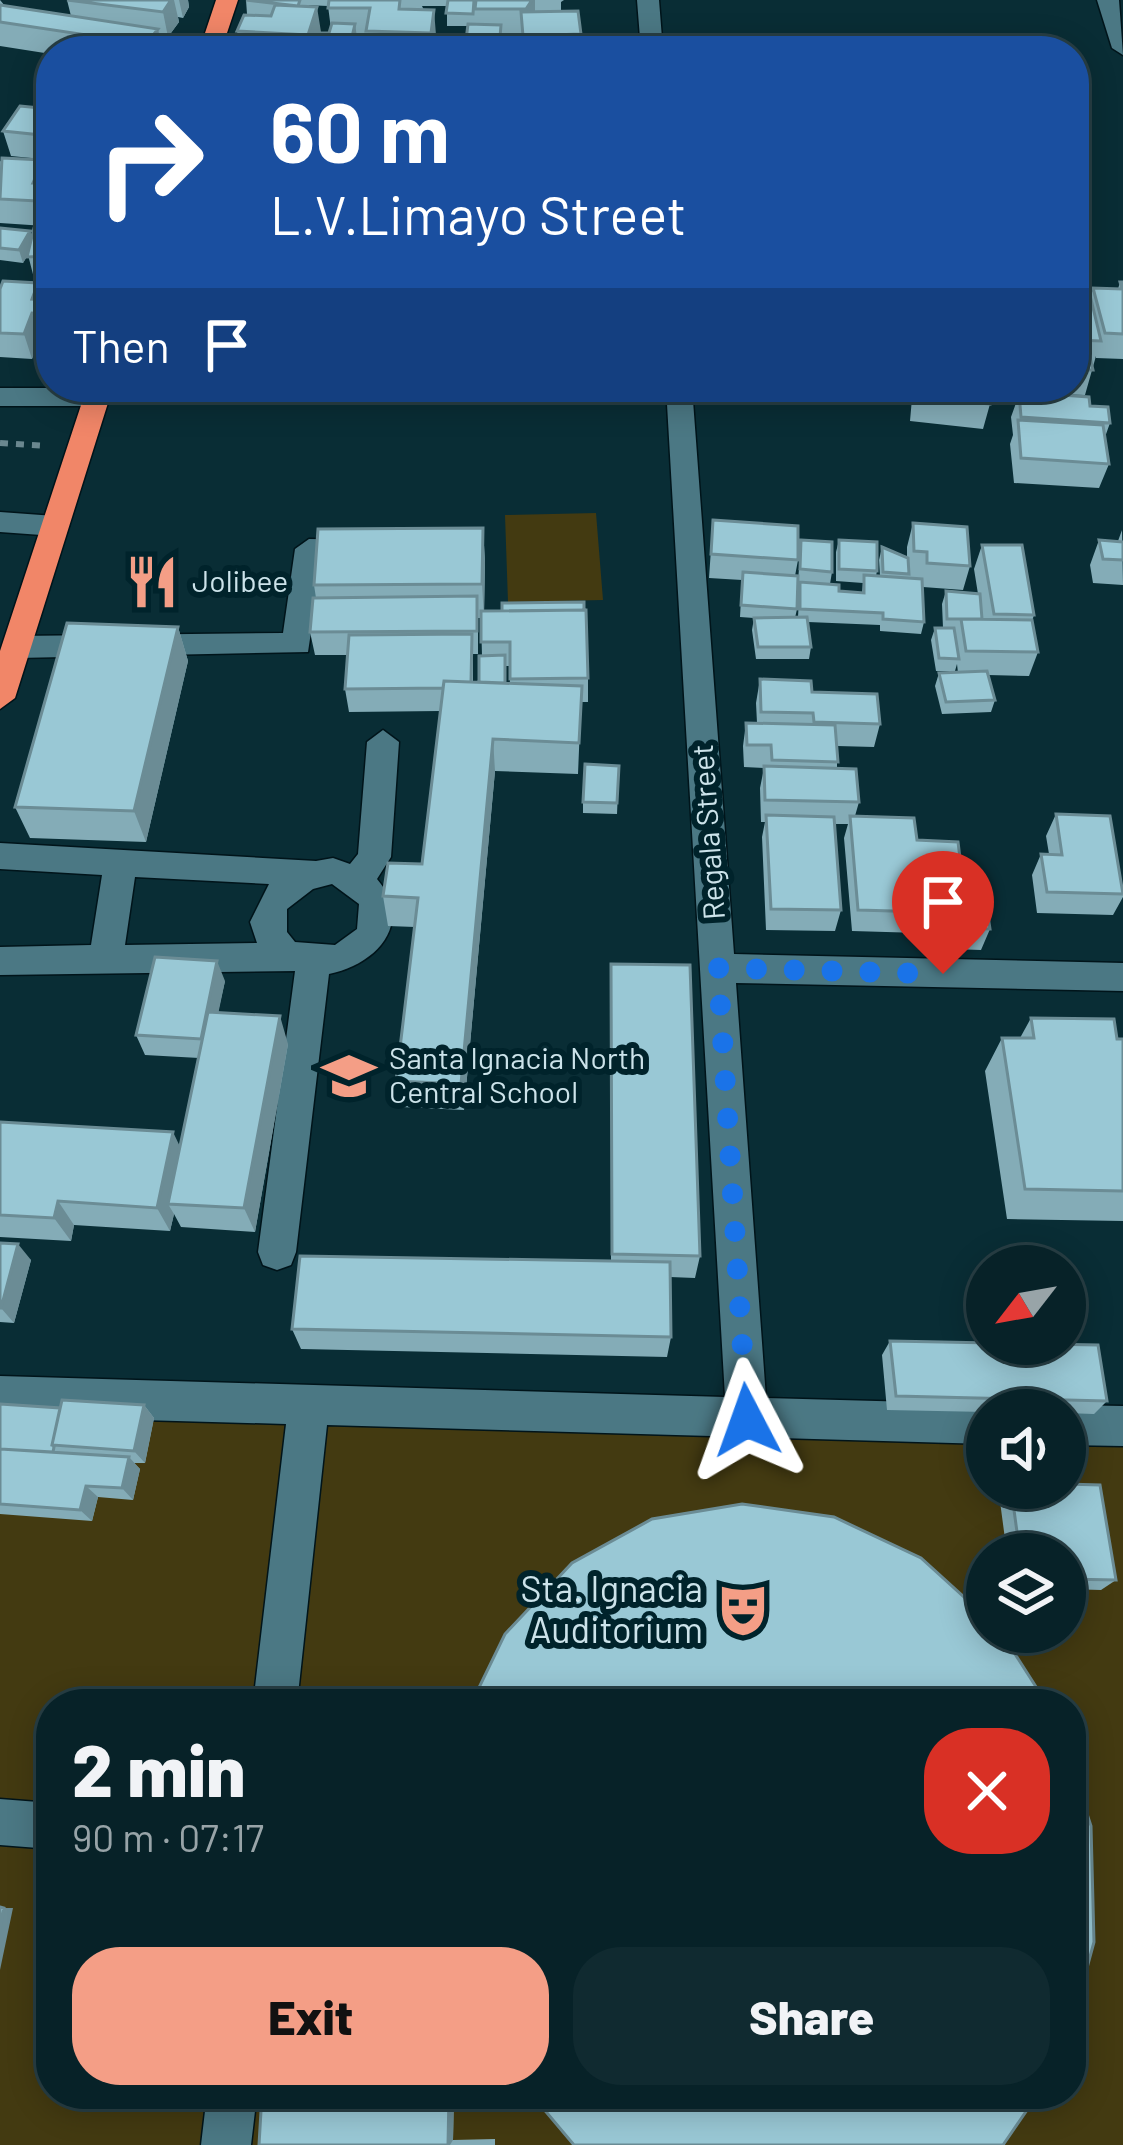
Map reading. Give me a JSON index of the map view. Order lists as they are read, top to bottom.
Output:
{
  "streets": {
    "street": ["Regala Street"]
  },
  "places": {
    "restaurant": ["Jolibee"],
    "school or university": ["Santa Ignacia North Central School"],
    "theatre": ["Sta. Ignacia Auditorium"]
  },
  "north": "bottom left",
  "page": {
    "turn": ["60 m", "L.V.Limayo Street"],
    "then": "Then",
    "heading": ["2 min", "90 m · 07:17"],
    "buttons": ["Exit", "Share"]
  }
}
